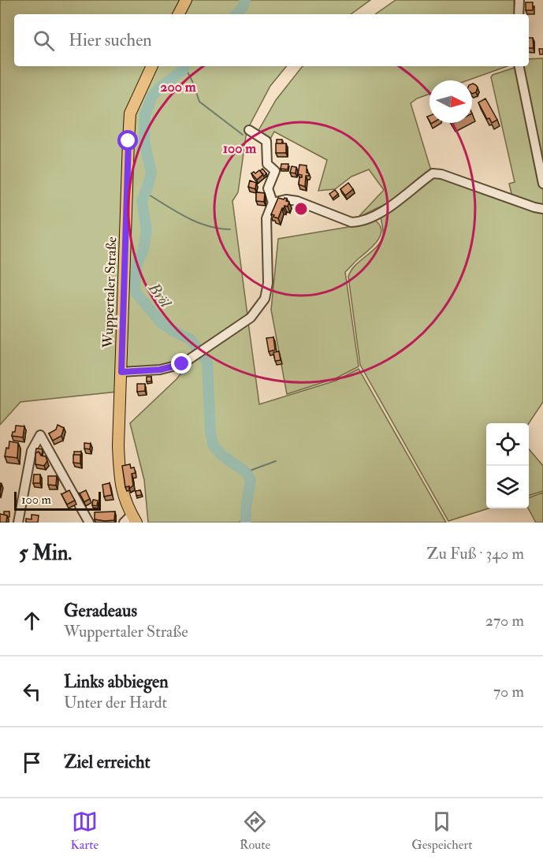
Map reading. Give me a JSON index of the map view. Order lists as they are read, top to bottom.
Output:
{
  "streets": {
    "main road": ["Wuppertaler Straße"]
  },
  "water": ["Bröl"],
  "scale_bar": "100 m",
  "north": "right",
  "page": {
    "search": "Hier suchen",
    "scale": "100 m",
    "heading": ["5 Min.", "Zu Fuß · 340 m"],
    "list": [
      ["Geradeaus", "Wuppertaler Straße", "270 m"],
      ["Links abbiegen", "Unter der Hardt", "70 m"],
      "Ziel erreicht"
    ],
    "nav": ["Karte", "Route", "Gespeichert"]
  },
  "rings": ["200 m", "100 m"]
}
